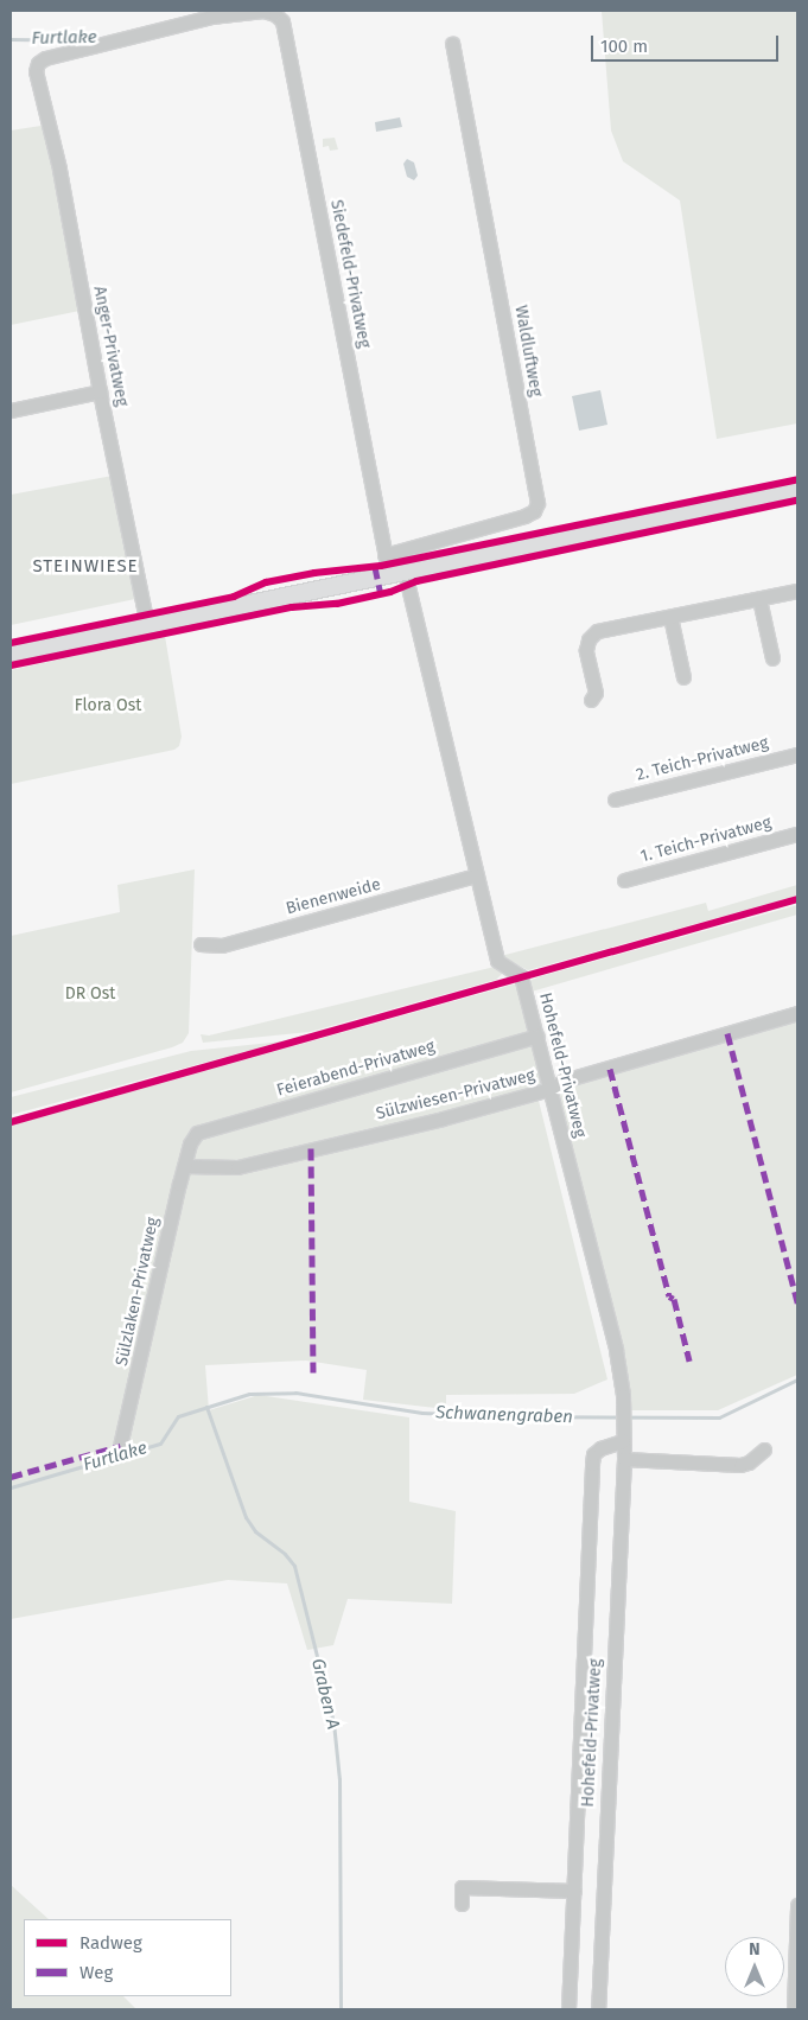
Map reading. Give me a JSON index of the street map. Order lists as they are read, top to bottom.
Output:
{
  "streets": {
    "street": [
      "Siedefeld-Privatweg",
      "Anger-Privatweg",
      "Waldluftweg",
      "2. Teich-Privatweg",
      "1. Teich-Privatweg",
      "Bienenweide",
      "Hohefeld-Privatweg",
      "Feierabend-Privatweg",
      "Sülzwiesen-Privatweg",
      "Sülzlaken-Privatweg"
    ]
  },
  "crossings": [
    ["Siedefeld-Privatweg", "Anger-Privatweg"],
    ["Siedefeld-Privatweg", "Waldluftweg"],
    ["Siedefeld-Privatweg", "Hohefeld-Privatweg"],
    ["Bienenweide", "Hohefeld-Privatweg"],
    ["Hohefeld-Privatweg", "Feierabend-Privatweg"],
    ["Hohefeld-Privatweg", "Sülzwiesen-Privatweg"],
    ["Feierabend-Privatweg", "Sülzlaken-Privatweg"],
    ["Sülzwiesen-Privatweg", "Sülzlaken-Privatweg"]
  ],
  "districts": ["STEINWIESE"],
  "water": ["Furtlake", "Schwanengraben", "Graben A"],
  "parks": ["Flora Ost", "DR Ost"],
  "legend": ["Radweg", "Weg"],
  "scale_bar": "100 m",
  "north": "top"
}
